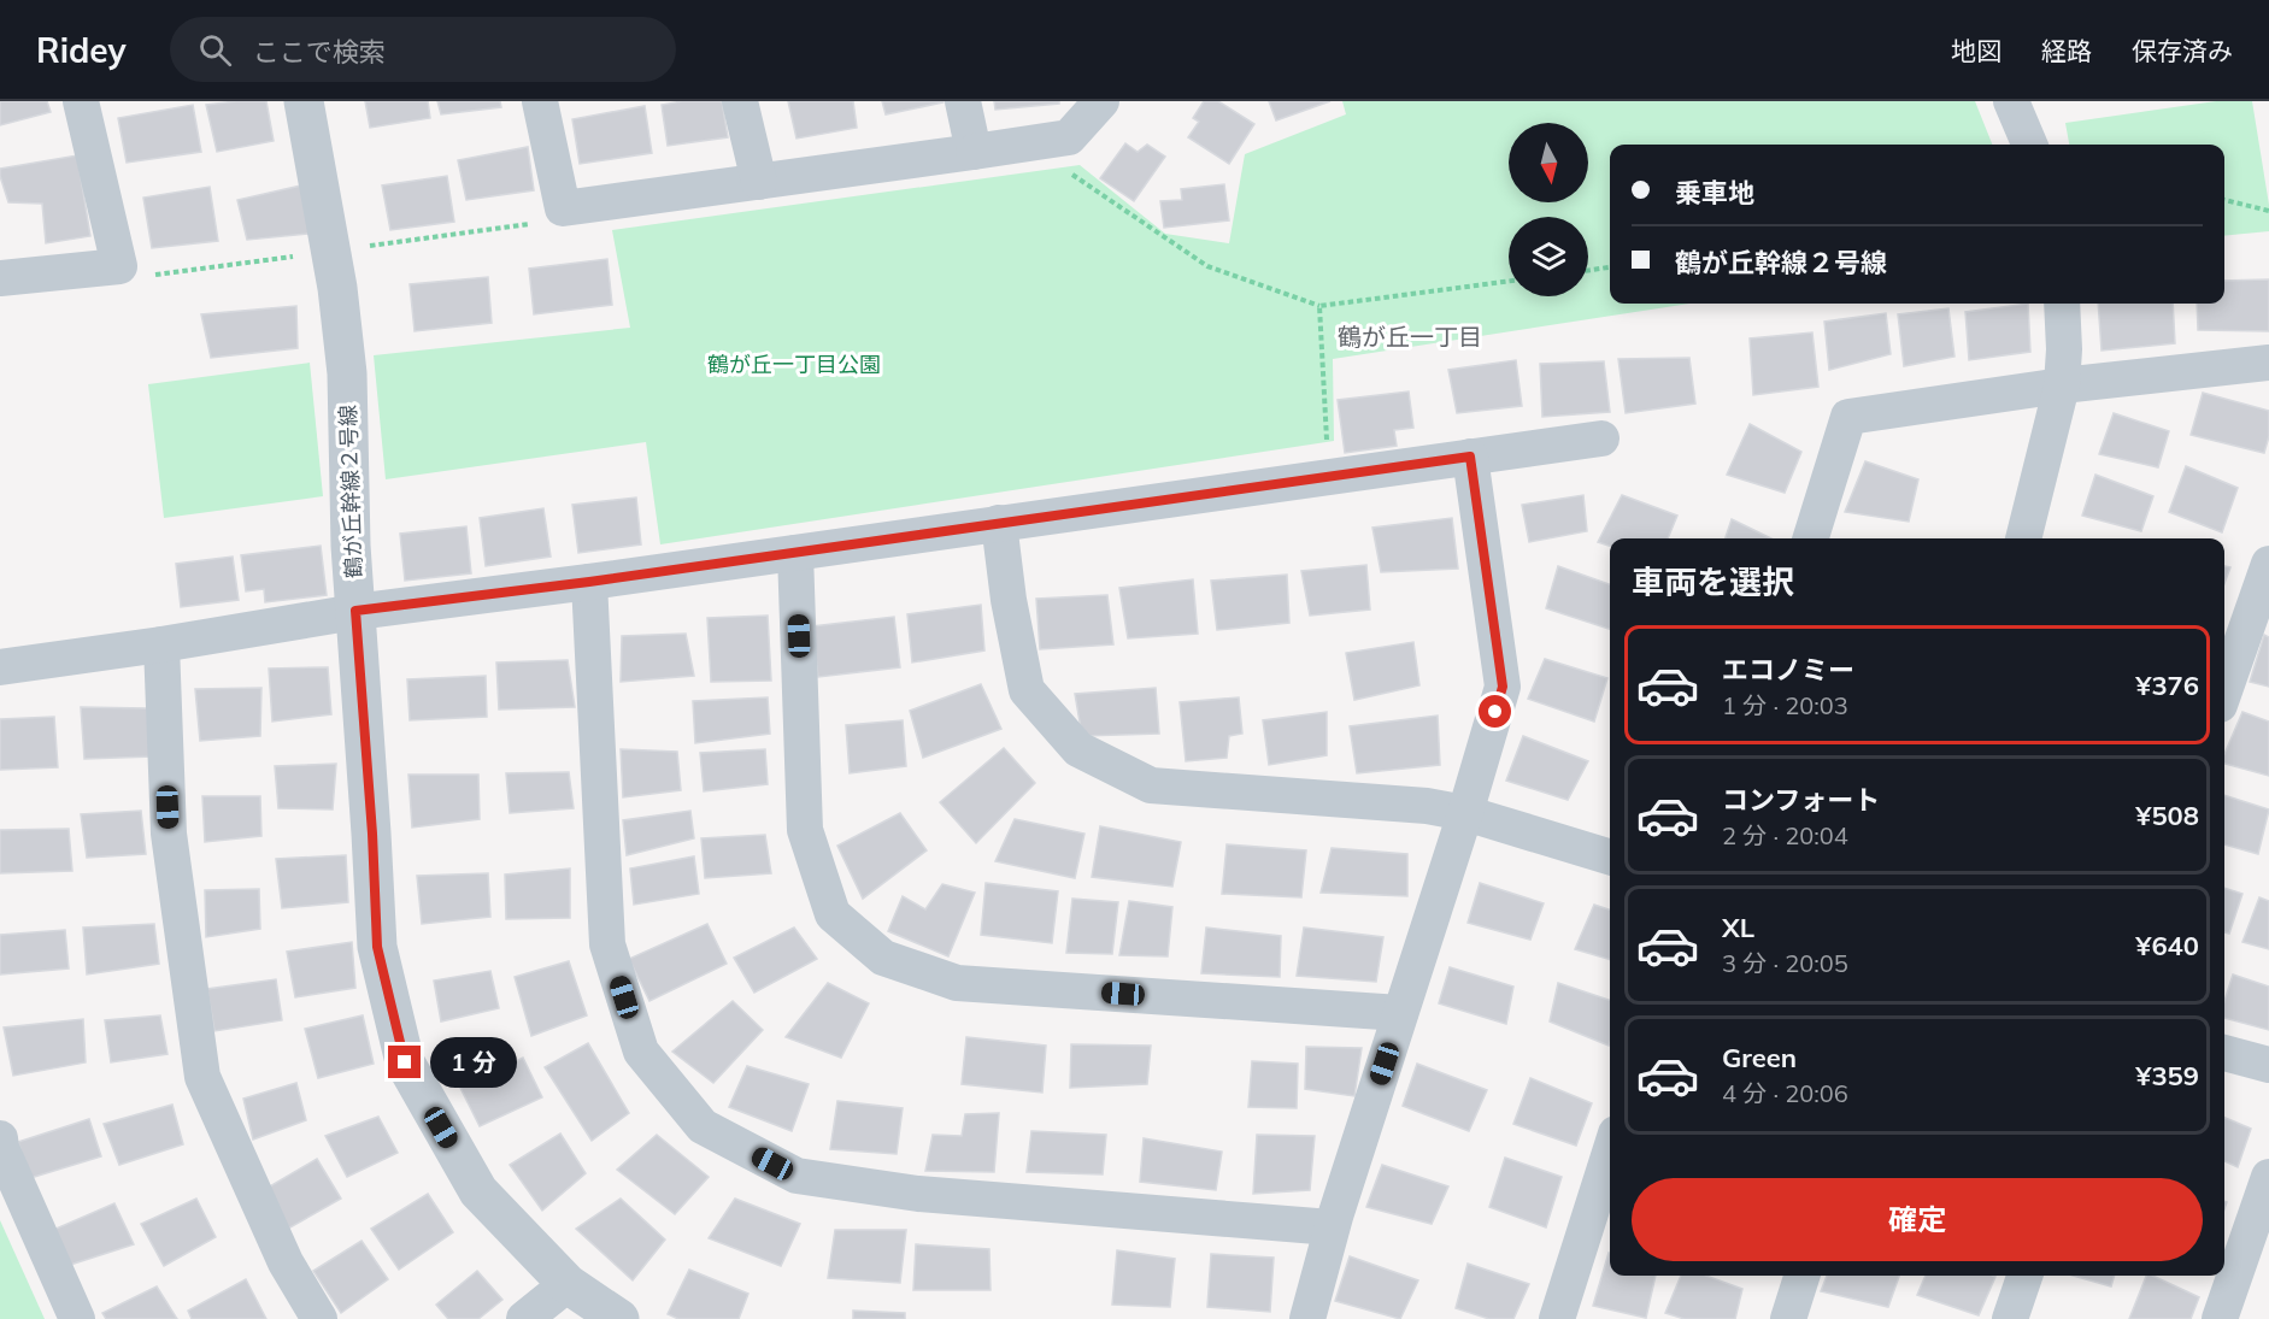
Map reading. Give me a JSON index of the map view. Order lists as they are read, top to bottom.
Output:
{
  "streets": {
    "street": ["鶴が丘幹線２号線"]
  },
  "districts": ["鶴が丘一丁目"],
  "parks": ["鶴が丘一丁目公園"],
  "north": "bottom",
  "page": {
    "header": "Ridey",
    "search": "ここで検索",
    "nav": ["地図", "経路", "保存済み"],
    "banner": ["乗車地", "鶴が丘幹線２号線"],
    "heading": "車両を選択",
    "list": [
      {
        "name": "エコノミー",
        "note": "1 分 · 20:03",
        "value": "¥376"
      },
      {
        "name": "コンフォート",
        "note": "2 分 · 20:04",
        "value": "¥508"
      },
      {
        "name": "XL",
        "note": "3 分 · 20:05",
        "value": "¥640"
      },
      {
        "name": "Green",
        "note": "4 分 · 20:06",
        "value": "¥359"
      }
    ],
    "bubble": "1 分",
    "buttons": "確定"
  }
}
